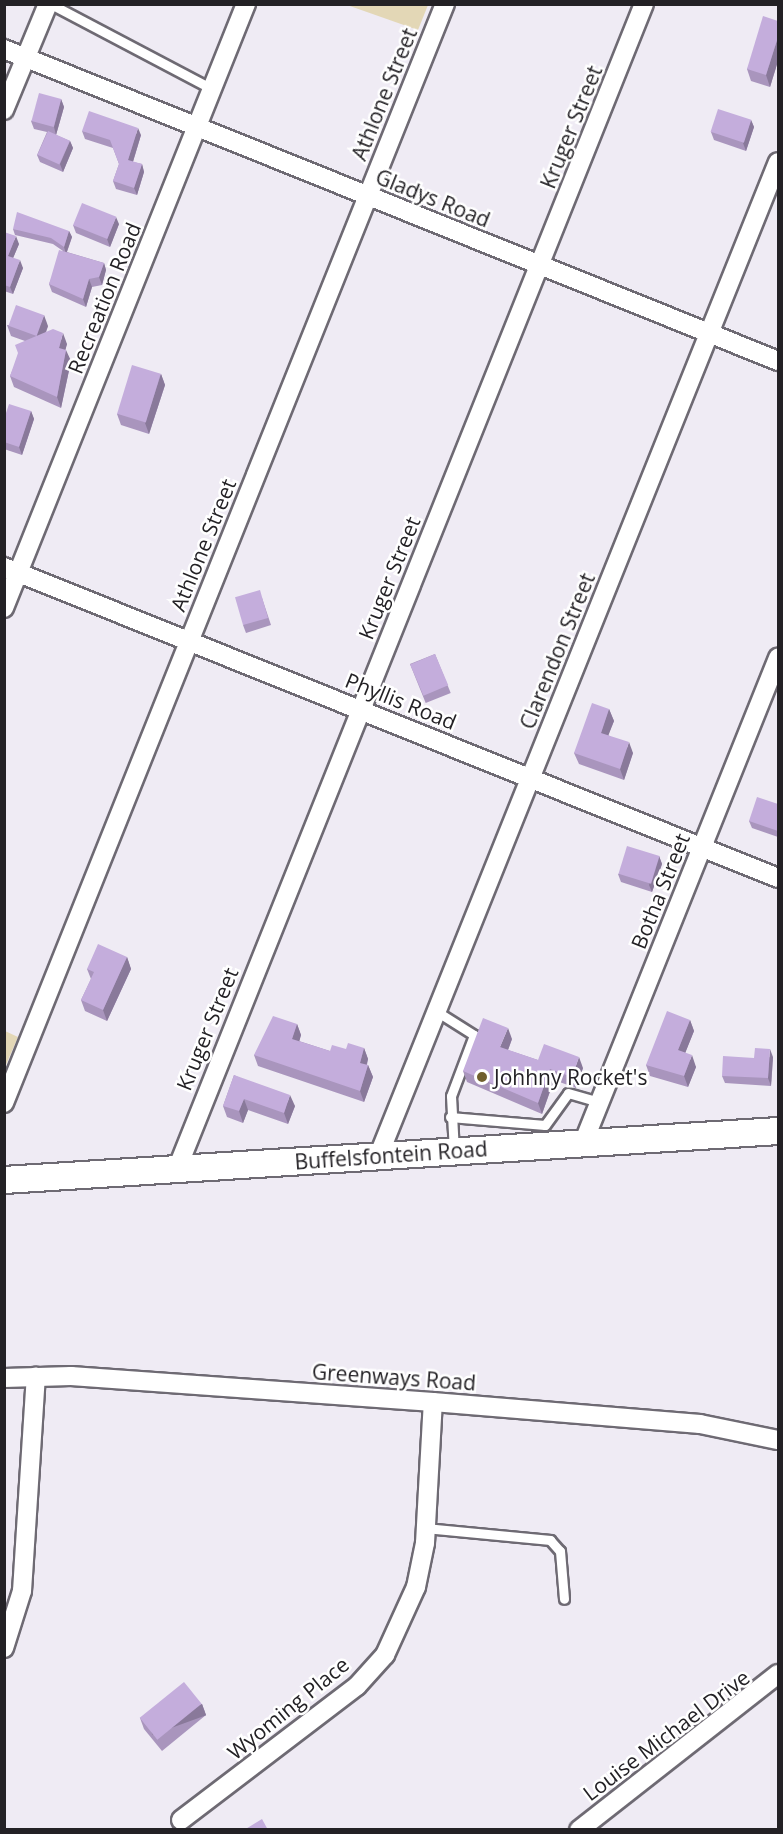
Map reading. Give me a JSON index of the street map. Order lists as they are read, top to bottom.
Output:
{
  "streets": {
    "main road": ["Buffelsfontein Road"],
    "street": [
      "Athlone Street",
      "Kruger Street",
      "Gladys Road",
      "Recreation Road",
      "Clarendon Street",
      "Phyllis Road",
      "Botha Street",
      "Greenways Road",
      "Wyoming Place",
      "Louise Michael Drive"
    ]
  },
  "crossings": [
    ["Athlone Street", "Gladys Road"],
    ["Athlone Street", "Phyllis Road"],
    ["Kruger Street", "Gladys Road"],
    ["Kruger Street", "Phyllis Road"],
    ["Kruger Street", "Buffelsfontein Road"],
    ["Gladys Road", "Recreation Road"],
    ["Gladys Road", "Clarendon Street"],
    ["Recreation Road", "Phyllis Road"],
    ["Clarendon Street", "Phyllis Road"],
    ["Clarendon Street", "Buffelsfontein Road"],
    ["Phyllis Road", "Botha Street"],
    ["Botha Street", "Buffelsfontein Road"],
    ["Greenways Road", "Wyoming Place"]
  ],
  "places": ["Johhny Rocket's"]
}
